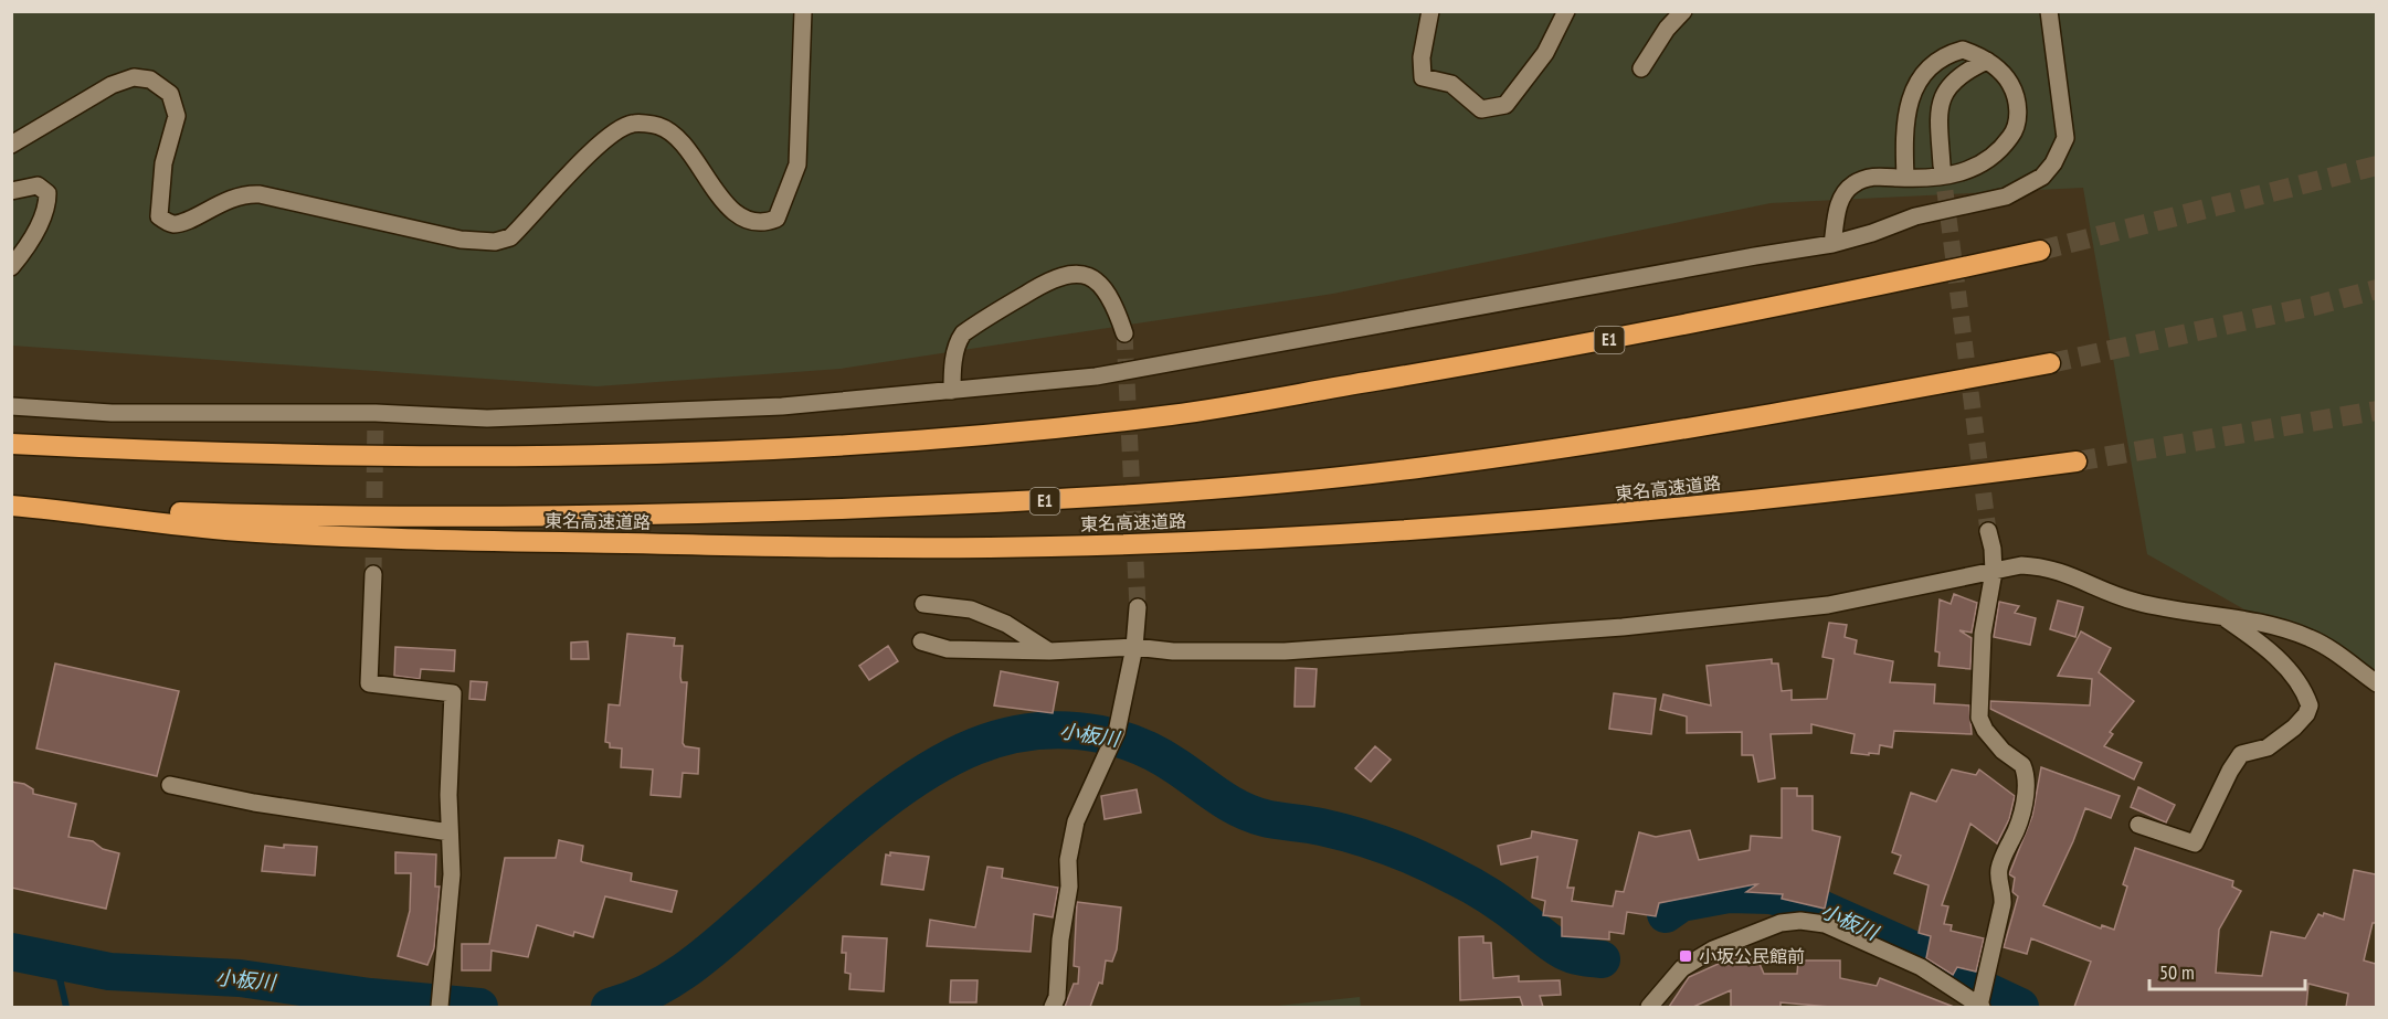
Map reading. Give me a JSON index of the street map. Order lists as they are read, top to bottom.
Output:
{
  "streets": {
    "highway": ["E1", "東名高速道路"]
  },
  "water": ["小板川"],
  "places": {
    "transit": ["小坂公民館前"]
  },
  "scale_bar": "50 m"
}
